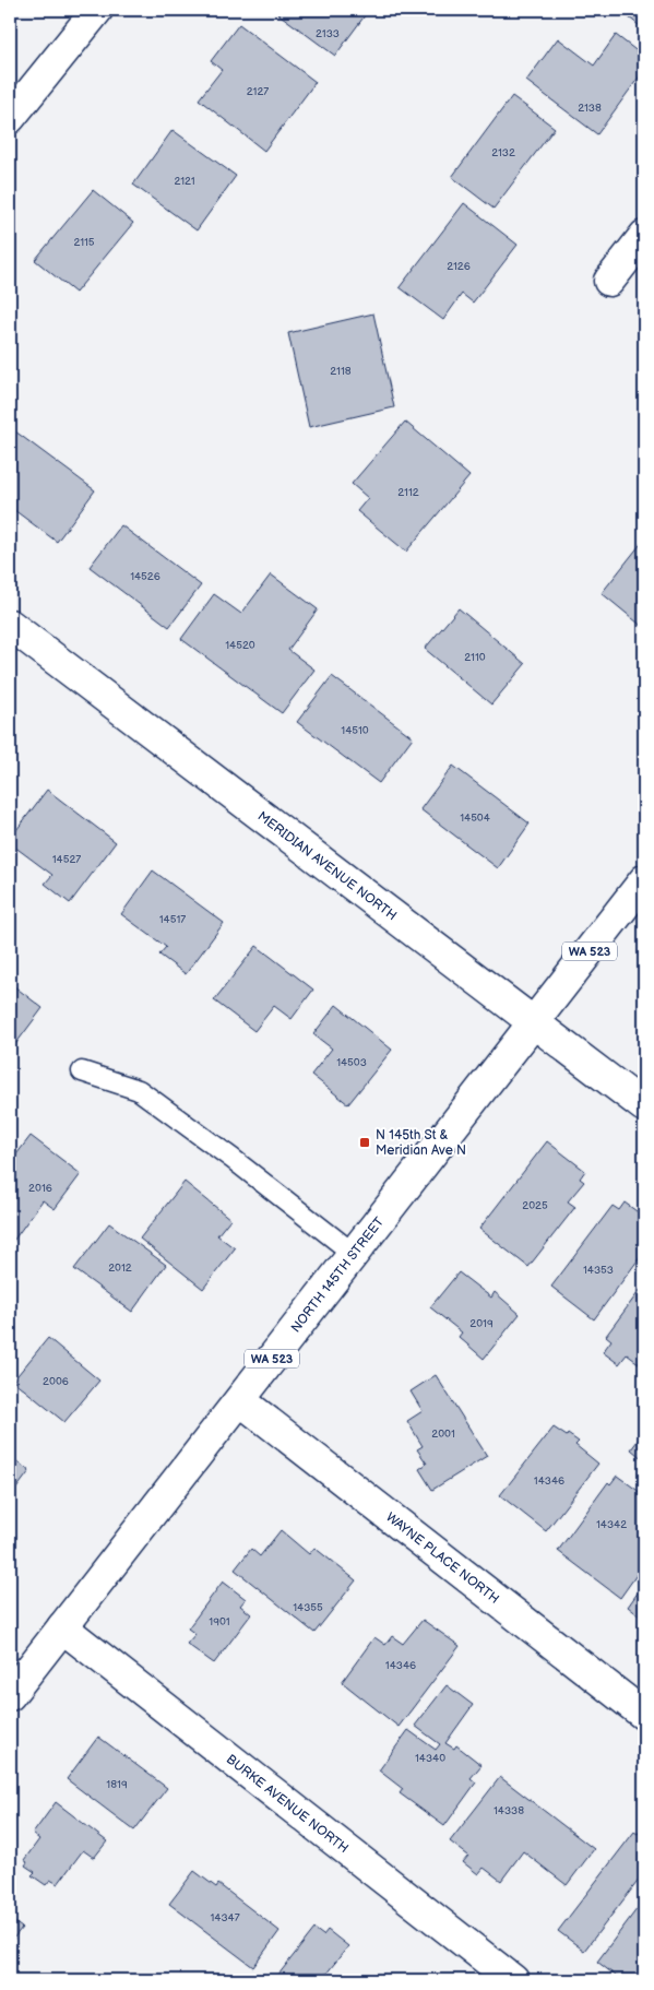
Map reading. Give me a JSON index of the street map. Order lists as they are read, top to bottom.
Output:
{
  "streets": {
    "street": [
      "MERIDIAN AVENUE NORTH",
      "WA 523",
      "NORTH 145TH STREET",
      "WAYNE PLACE NORTH",
      "BURKE AVENUE NORTH"
    ]
  },
  "crossings": [
    ["MERIDIAN AVENUE NORTH", "NORTH 145TH STREET"],
    ["NORTH 145TH STREET", "WAYNE PLACE NORTH"],
    ["NORTH 145TH STREET", "BURKE AVENUE NORTH"]
  ],
  "places": {
    "transit": ["N 145th St & Meridian Ave N"]
  },
  "house_numbers": [
    "2133",
    "2127",
    "2138",
    "2132",
    "2121",
    "2115",
    "2126",
    "2118",
    "2112",
    "14526",
    "14520",
    "2110",
    "14510",
    "14504",
    "14527",
    "14517",
    "14503",
    "2016",
    "2025",
    "2012",
    "14353",
    "2019",
    "2006",
    "2001",
    "14346",
    "14342",
    "14355",
    "1901",
    "14346",
    "14340",
    "1819",
    "14338",
    "14347"
  ]
}
